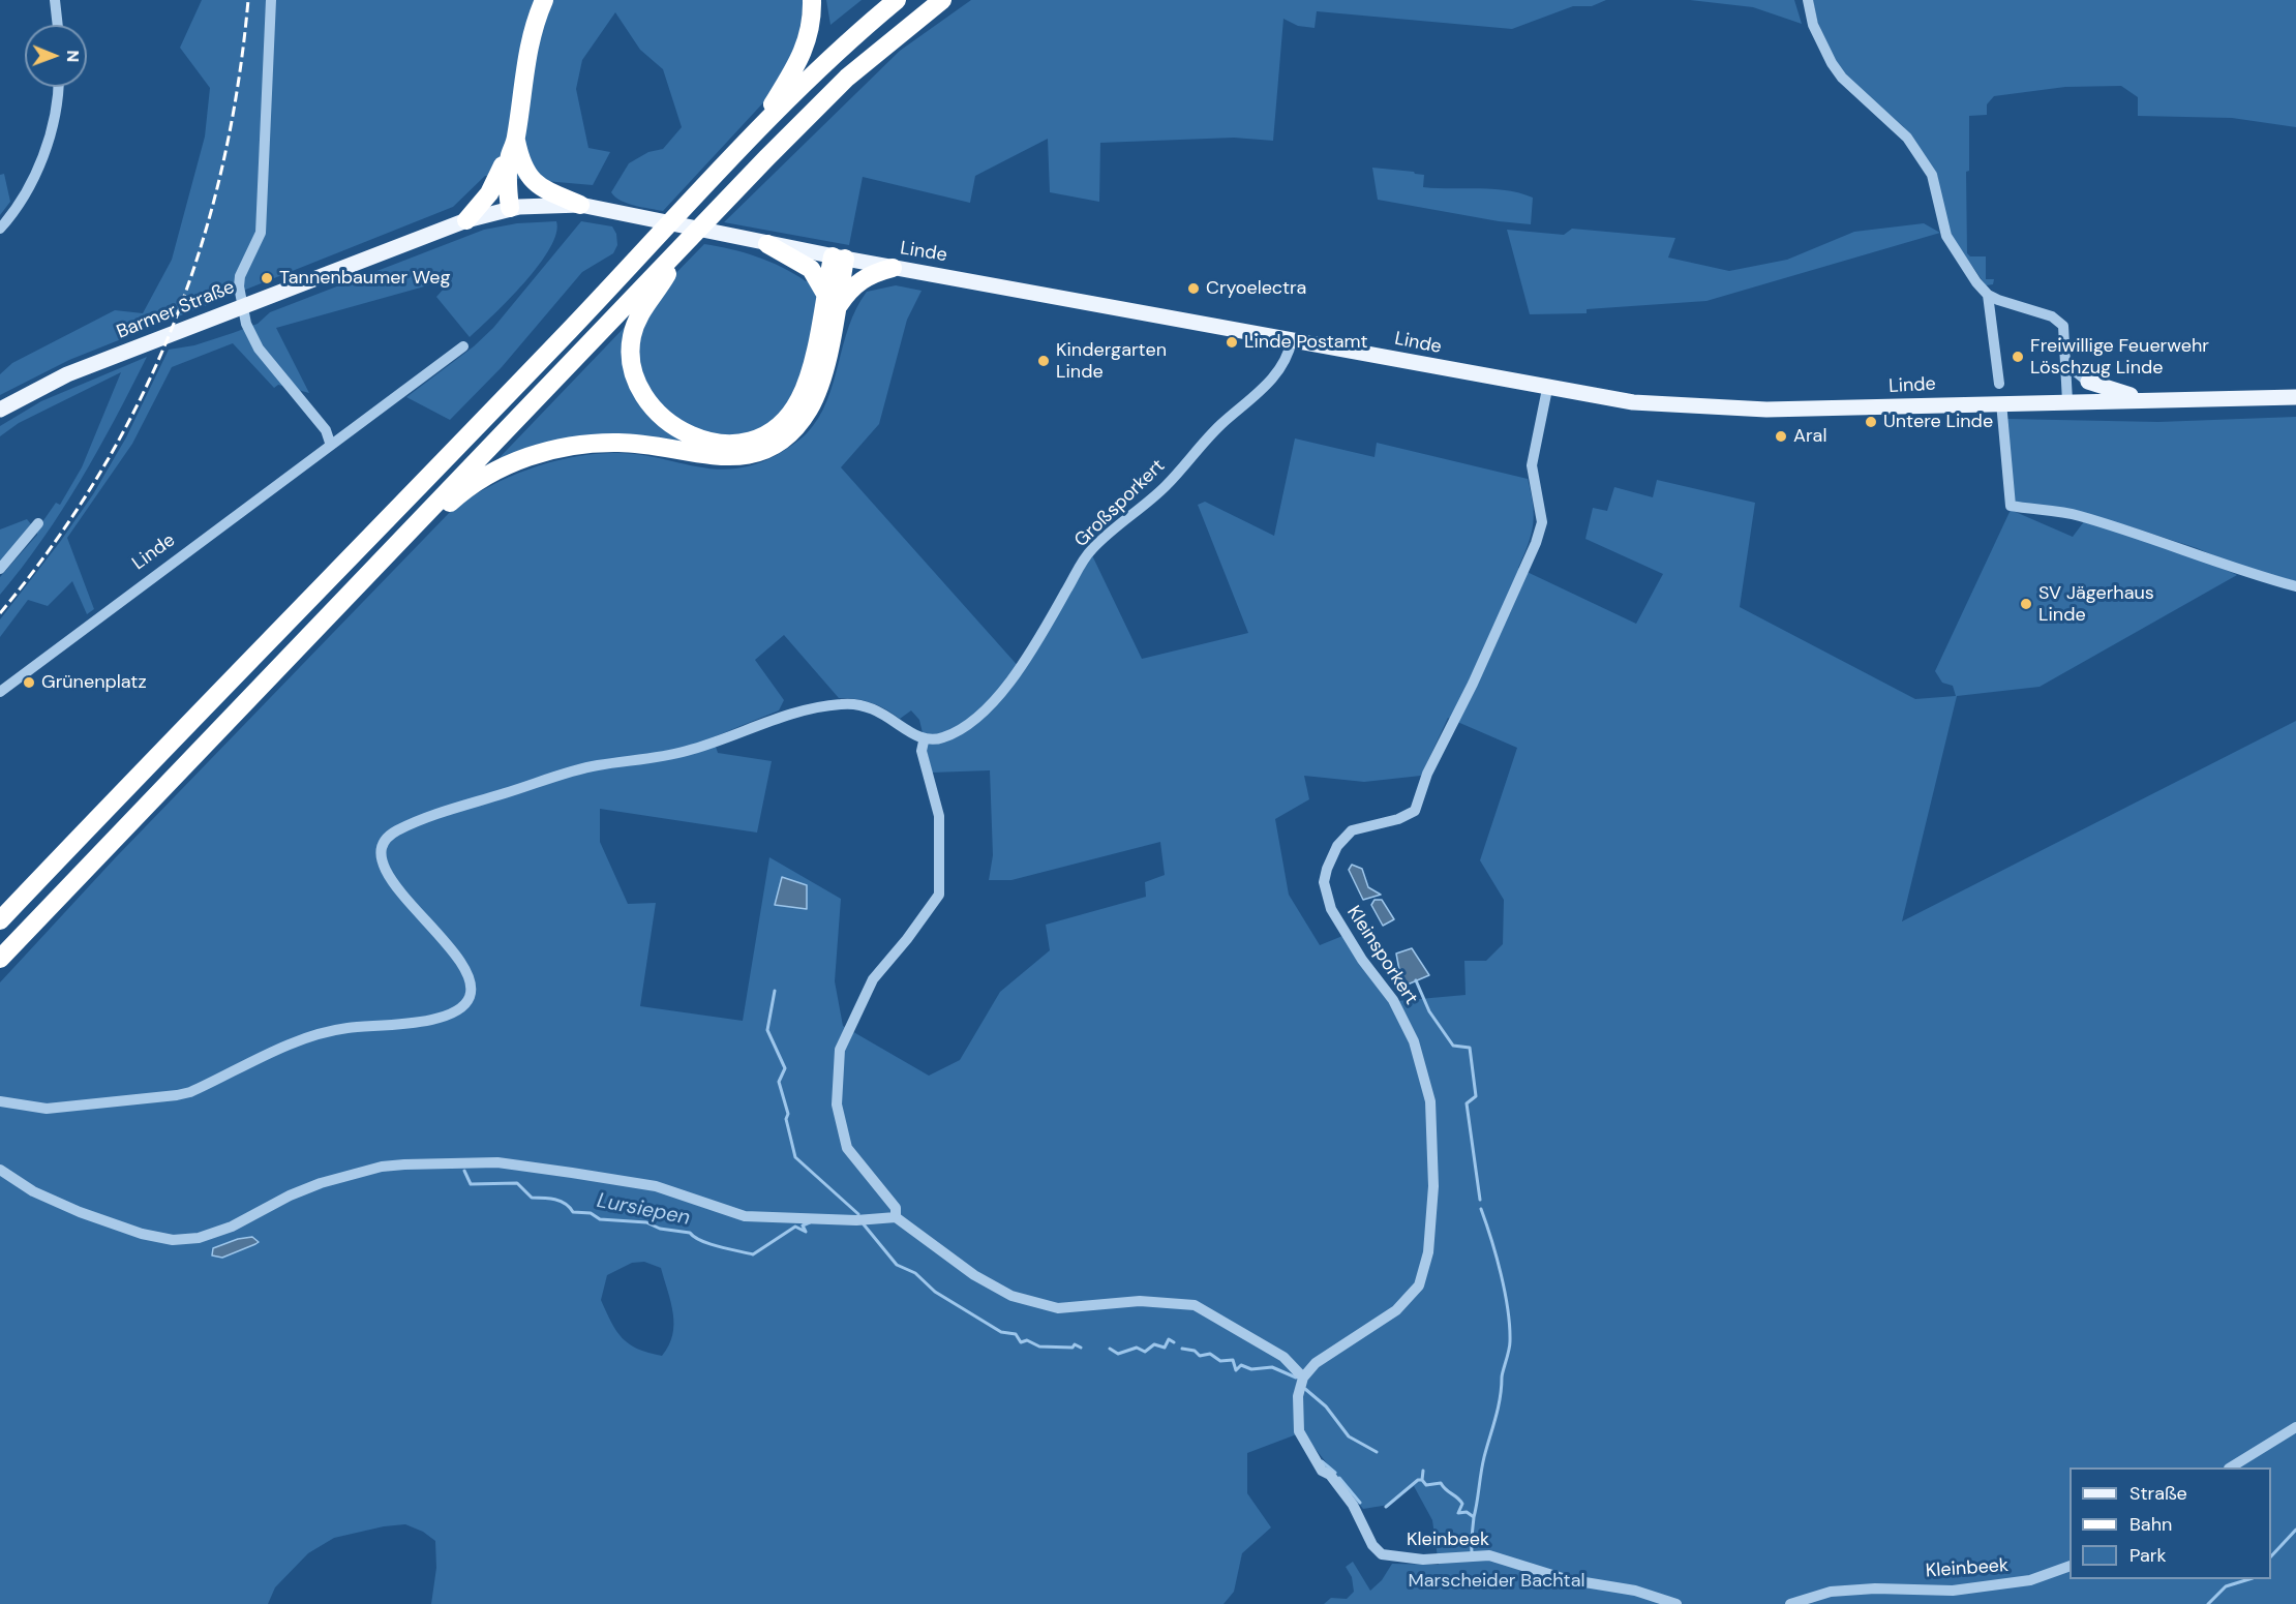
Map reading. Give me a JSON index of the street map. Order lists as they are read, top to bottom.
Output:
{
  "streets": {
    "main road": ["Linde", "Barmer Straße"],
    "street": ["Großsporkert", "Kleinsporkert", "Kleinbeek"]
  },
  "crossings": [
    ["Linde", "Barmer Straße"],
    ["Linde", "Großsporkert"],
    ["Linde", "Kleinsporkert"],
    ["Kleinsporkert", "Kleinbeek"]
  ],
  "water": ["Lursiepen"],
  "parks": ["Marscheider Bachtal"],
  "places": [
    "Tannenbaumer Weg",
    "Cryoelectra",
    "Linde Postamt",
    "Freiwillige Feuerwehr Löschzug Linde",
    "Kindergarten Linde",
    "Untere Linde",
    "Aral",
    "SV Jägerhaus Linde",
    "Grünenplatz"
  ],
  "legend": ["Straße", "Bahn", "Park"],
  "north": "right"
}
